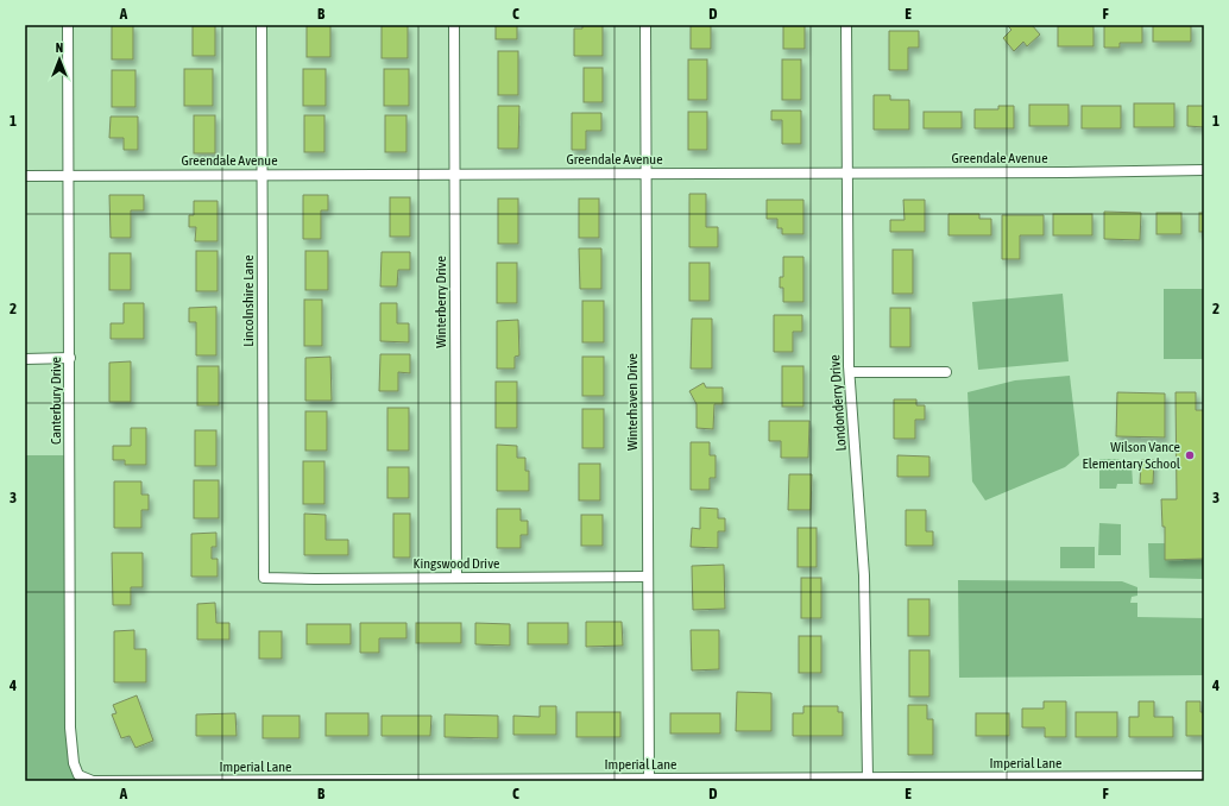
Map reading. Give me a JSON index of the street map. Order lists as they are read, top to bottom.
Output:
{
  "streets": {
    "street": [
      "Greendale Avenue",
      "Lincolnshire Lane",
      "Winterberry Drive",
      "Canterbury Drive",
      "Winterhaven Drive",
      "Londonderry Drive",
      "Kingswood Drive",
      "Imperial Lane"
    ]
  },
  "crossings": [
    ["Greendale Avenue", "Lincolnshire Lane"],
    ["Greendale Avenue", "Winterberry Drive"],
    ["Greendale Avenue", "Canterbury Drive"],
    ["Greendale Avenue", "Winterhaven Drive"],
    ["Greendale Avenue", "Londonderry Drive"],
    ["Lincolnshire Lane", "Kingswood Drive"],
    ["Winterberry Drive", "Kingswood Drive"],
    ["Canterbury Drive", "Imperial Lane"],
    ["Winterhaven Drive", "Kingswood Drive"],
    ["Winterhaven Drive", "Imperial Lane"],
    ["Londonderry Drive", "Imperial Lane"]
  ],
  "places": ["Wilson Vance Elementary School"],
  "north": "top",
  "grid": {
    "columns": [
      "A",
      "B",
      "C",
      "D",
      "E",
      "F"
    ],
    "rows": [
      "1",
      "2",
      "3",
      "4"
    ]
  }
}
